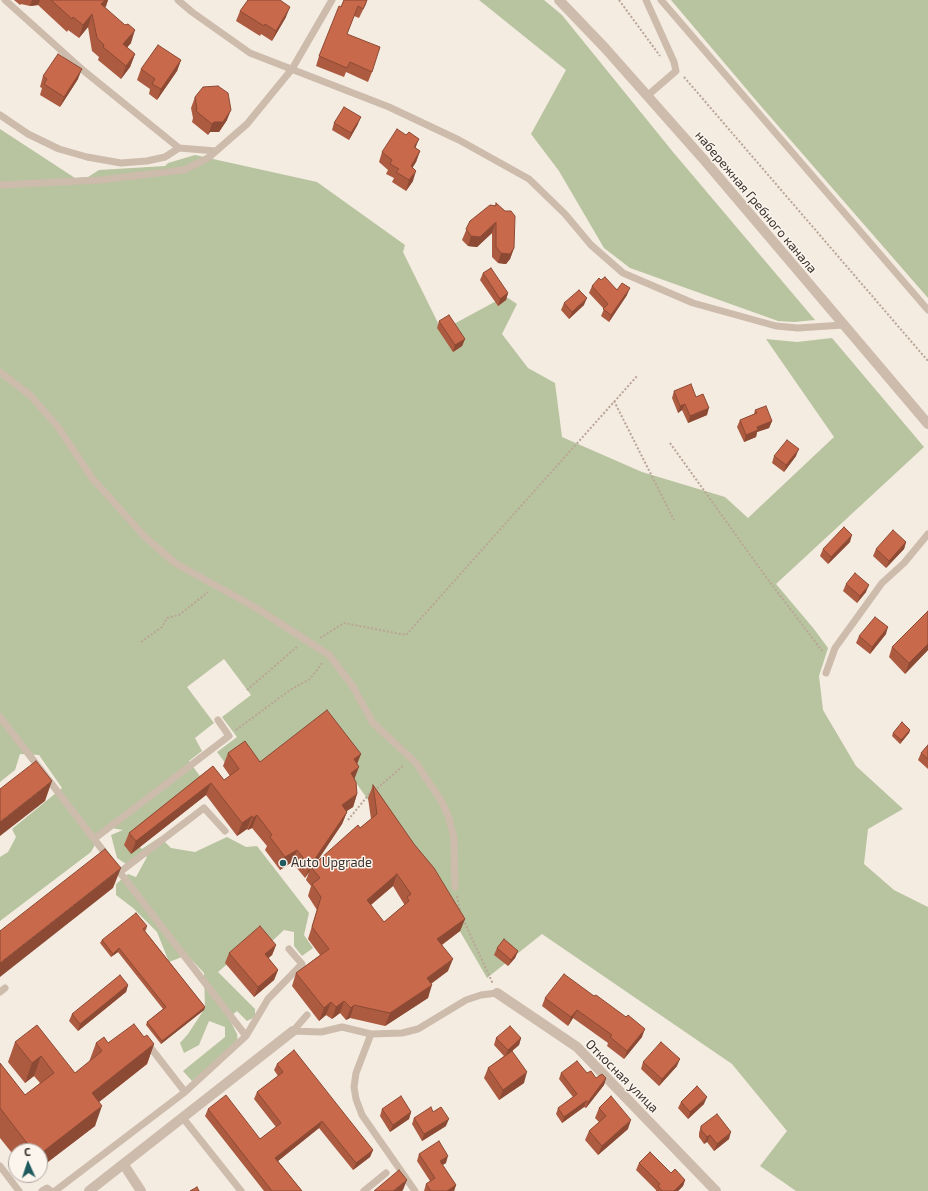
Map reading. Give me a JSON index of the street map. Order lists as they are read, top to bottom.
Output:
{
  "streets": {
    "street": ["набережная Гребного канала", "Откосная улица"]
  },
  "places": ["Auto Upgrade"],
  "north": "top"
}
